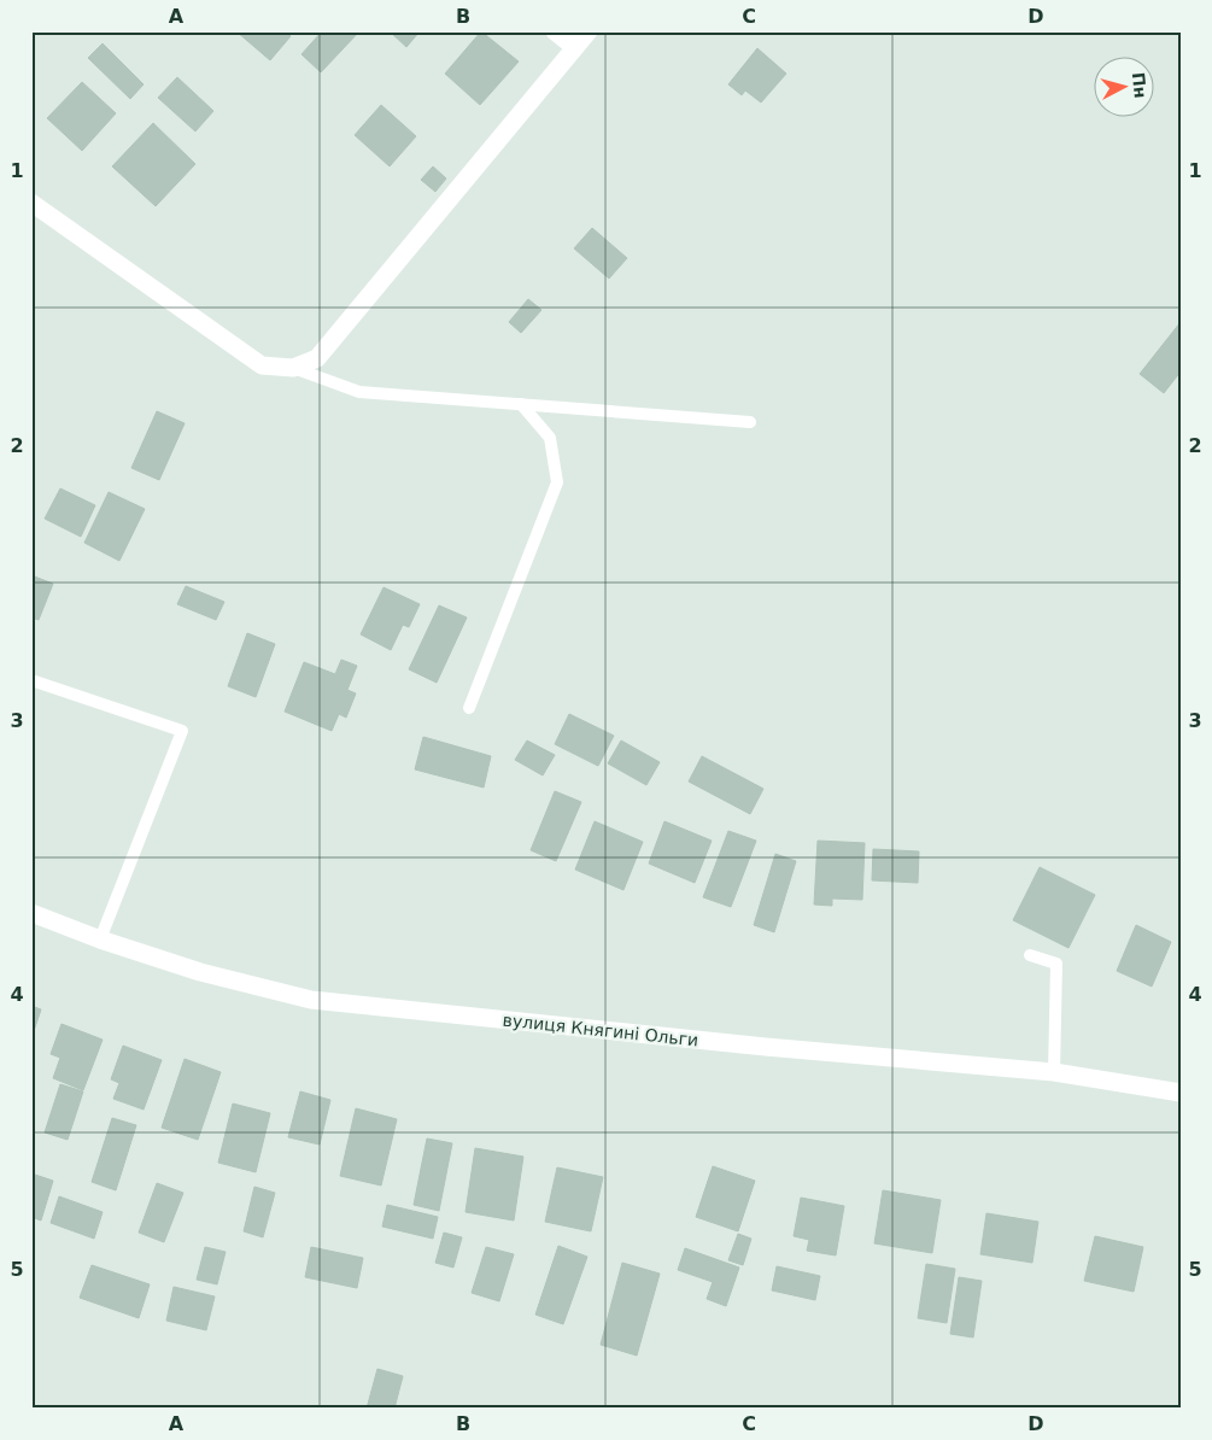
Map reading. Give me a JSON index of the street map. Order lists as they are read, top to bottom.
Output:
{
  "streets": {
    "street": ["вулиця Княгині Ольги"]
  },
  "north": "right",
  "grid": {
    "columns": [
      "A",
      "B",
      "C",
      "D"
    ],
    "rows": [
      "1",
      "2",
      "3",
      "4",
      "5"
    ]
  }
}
